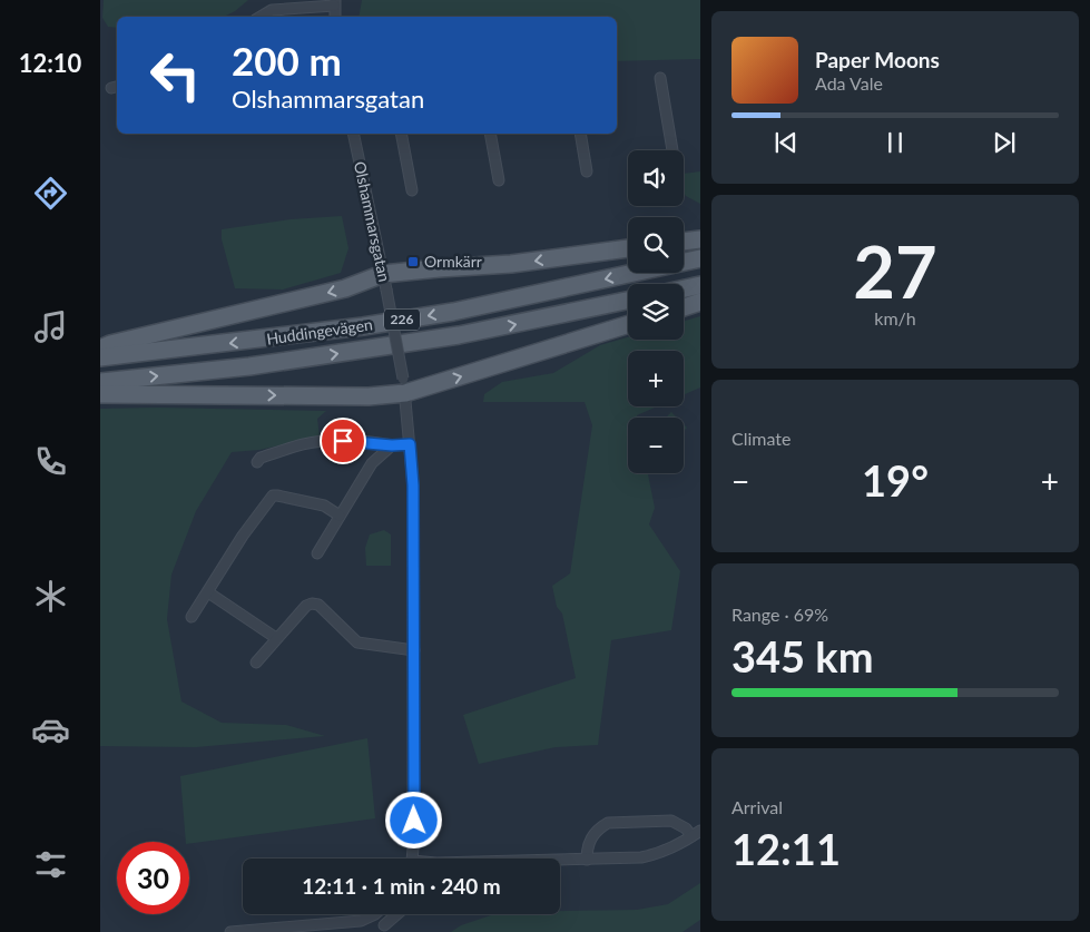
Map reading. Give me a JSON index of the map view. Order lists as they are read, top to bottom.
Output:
{
  "streets": {
    "main road": ["226", "Huddingevägen"],
    "street": ["Olshammarsgatan"]
  },
  "places": {
    "transit": ["Ormkärr"]
  },
  "page": {
    "tabs": "12:10",
    "turn": ["200 m", "Olshammarsgatan"],
    "song": ["Paper Moons", "Ada Vale"],
    "map_buttons": ["+", "−"],
    "tile": [
      ["27", "km/h"],
      "Climate",
      ["Range · 69%", "345 km"],
      ["Arrival", "12:11"]
    ],
    "heat": ["−", "19°", "+"],
    "limit": "30",
    "trip": "12:11 · 1 min · 240 m"
  }
}
